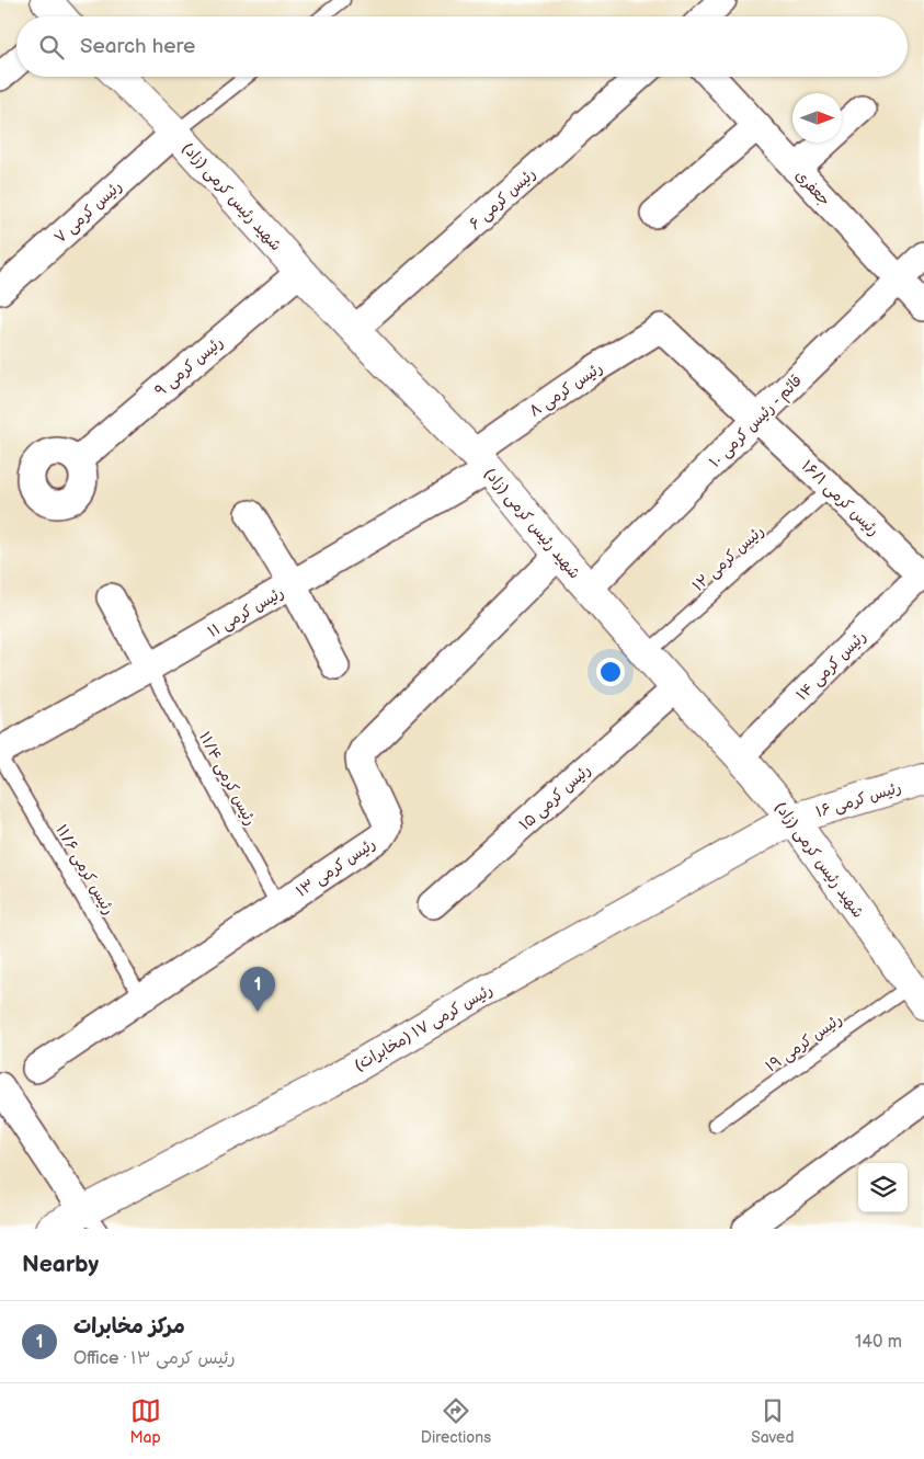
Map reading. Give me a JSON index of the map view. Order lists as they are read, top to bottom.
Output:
{
  "streets": {
    "main road": ["شهید رئیس کرمی (زاد)", "رئیس کرمی ۱۶", "رئیس کرمی ۱۷ (مخابرات)"],
    "street": [
      "جعفری",
      "رئیس کرمی ۶",
      "رئیس کرمی ۷",
      "رئیس کرمی ۹",
      "رئیس کرمی ۸",
      "قائم - رئیس کرمی ۱۰",
      "رئیس کرمی ۱۶/۱",
      "رئیس کرمی ۱۱",
      "رئیس کرمی ۱۴",
      "رئیس کرمی ۱۵",
      "رئیس کرمی ۱۳"
    ],
    "lane": [
      "رئیس کرمی ۱۲",
      "رئیس کرمی ۱۱/۴",
      "رئیس کرمی ۱۱/۶",
      "رئیس کرمی ۱۹"
    ]
  },
  "crossings": [
    ["جعفری", "قائم - رئیس کرمی ۱۰"],
    ["شهید رئیس کرمی (زاد)", "رئیس کرمی ۶"],
    ["شهید رئیس کرمی (زاد)", "رئیس کرمی ۷"],
    ["شهید رئیس کرمی (زاد)", "رئیس کرمی ۹"],
    ["شهید رئیس کرمی (زاد)", "رئیس کرمی ۸"],
    ["شهید رئیس کرمی (زاد)", "قائم - رئیس کرمی ۱۰"],
    ["شهید رئیس کرمی (زاد)", "رئیس کرمی ۱۲"],
    ["شهید رئیس کرمی (زاد)", "رئیس کرمی ۱۱"],
    ["شهید رئیس کرمی (زاد)", "رئیس کرمی ۱۴"],
    ["شهید رئیس کرمی (زاد)", "رئیس کرمی ۱۵"],
    ["شهید رئیس کرمی (زاد)", "رئیس کرمی ۱۶"],
    ["شهید رئیس کرمی (زاد)", "رئیس کرمی ۱۳"],
    ["شهید رئیس کرمی (زاد)", "رئیس کرمی ۱۷ (مخابرات)"],
    ["شهید رئیس کرمی (زاد)", "رئیس کرمی ۱۹"],
    ["رئیس کرمی ۸", "رئیس کرمی ۱۶/۱"],
    ["رئیس کرمی ۸", "رئیس کرمی ۱۱"],
    ["قائم - رئیس کرمی ۱۰", "رئیس کرمی ۱۶/۱"],
    ["رئیس کرمی ۱۶/۱", "رئیس کرمی ۱۲"],
    ["رئیس کرمی ۱۶/۱", "رئیس کرمی ۱۴"],
    ["رئیس کرمی ۱۱", "رئیس کرمی ۱۱/۴"],
    ["رئیس کرمی ۱۱/۴", "رئیس کرمی ۱۳"],
    ["رئیس کرمی ۱۶", "رئیس کرمی ۱۷ (مخابرات)"],
    ["رئیس کرمی ۱۳", "رئیس کرمی ۱۱/۶"]
  ],
  "north": "right",
  "page": {
    "search": "Search here",
    "pins": "1",
    "heading": "Nearby",
    "list": [
      {
        "mark": "1",
        "name": "مرکز مخابرات",
        "note": "Office · رئیس کرمی ۱۳",
        "value": "140 m"
      }
    ],
    "nav": ["Map", "Directions", "Saved"]
  }
}
